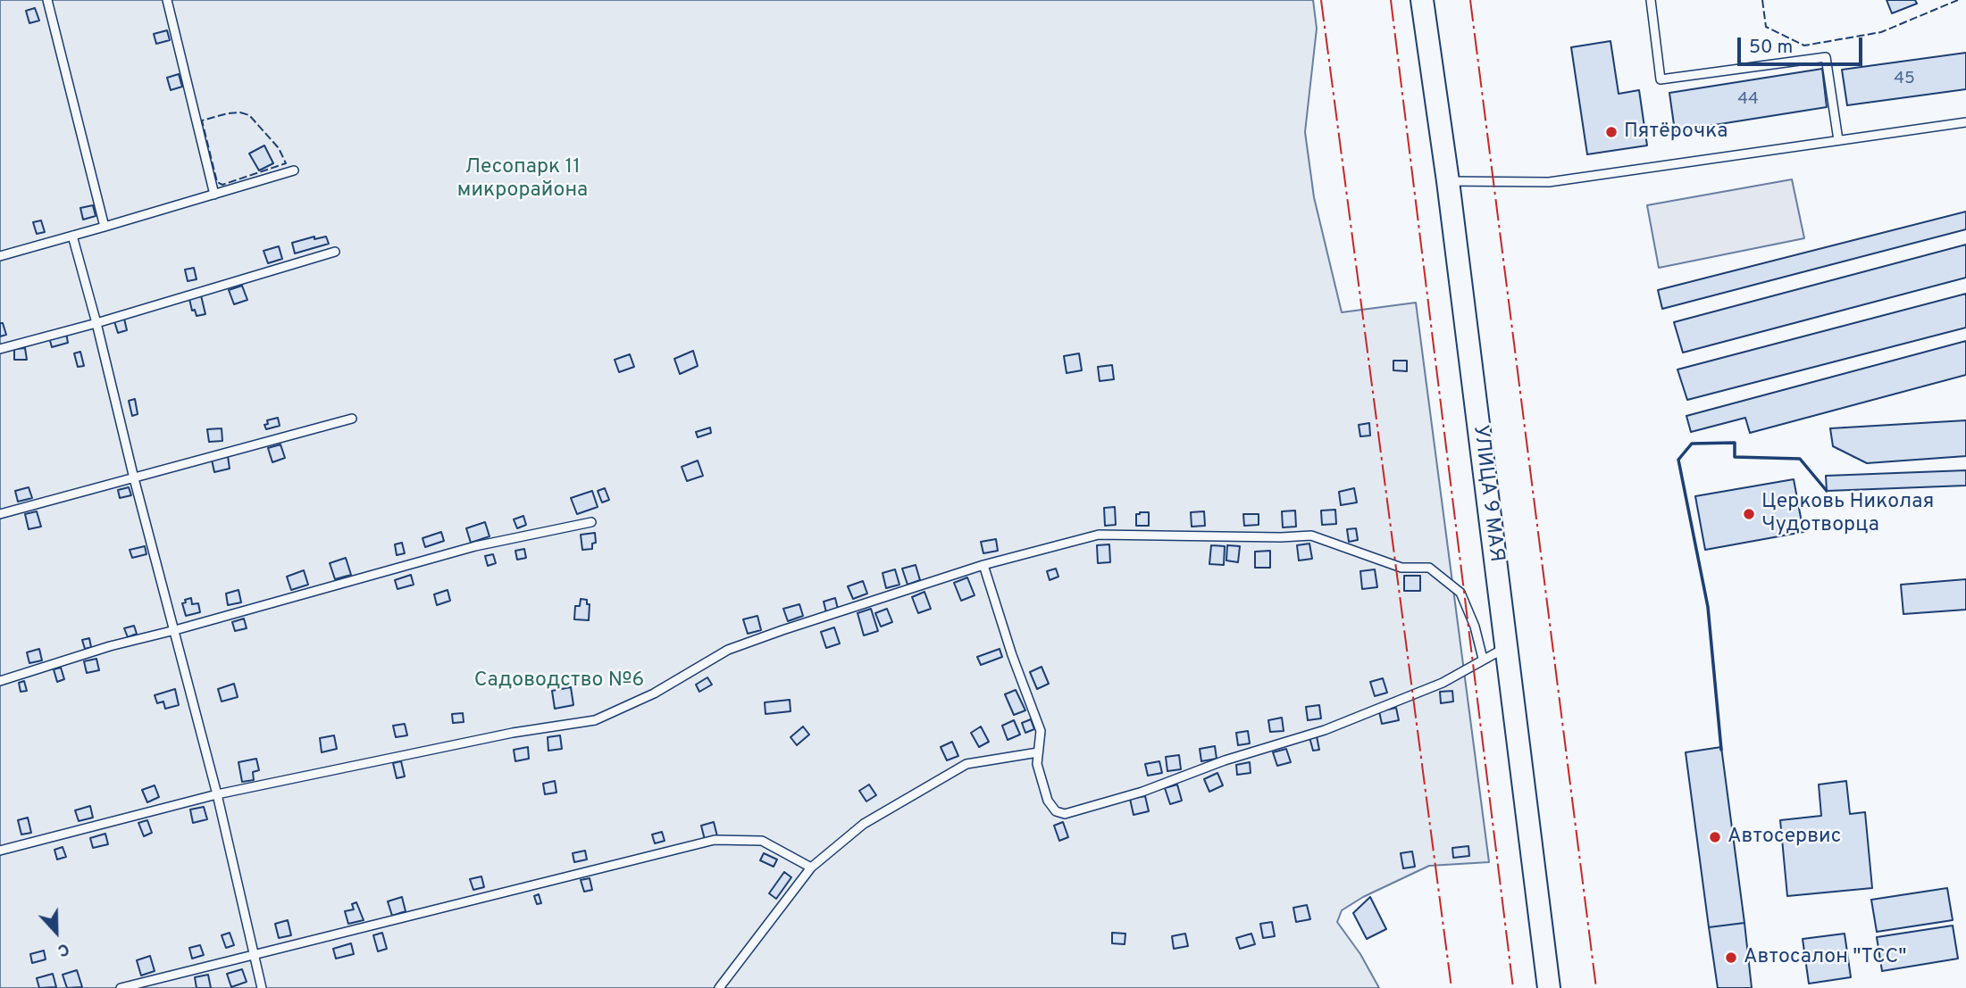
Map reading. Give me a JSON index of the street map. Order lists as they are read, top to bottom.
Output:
{
  "streets": {
    "main road": ["УЛИЦА 9 МАЯ"]
  },
  "parks": ["Лесопарк 11 микрорайона", "Садоводство №6"],
  "places": [
    "Пятёрочка",
    "Церковь Николая Чудотворца",
    "Автосервис",
    "Автосалон \"ТСС\""
  ],
  "house_numbers": ["45", "44"],
  "scale_bar": "50 m",
  "north": "bottom"
}
